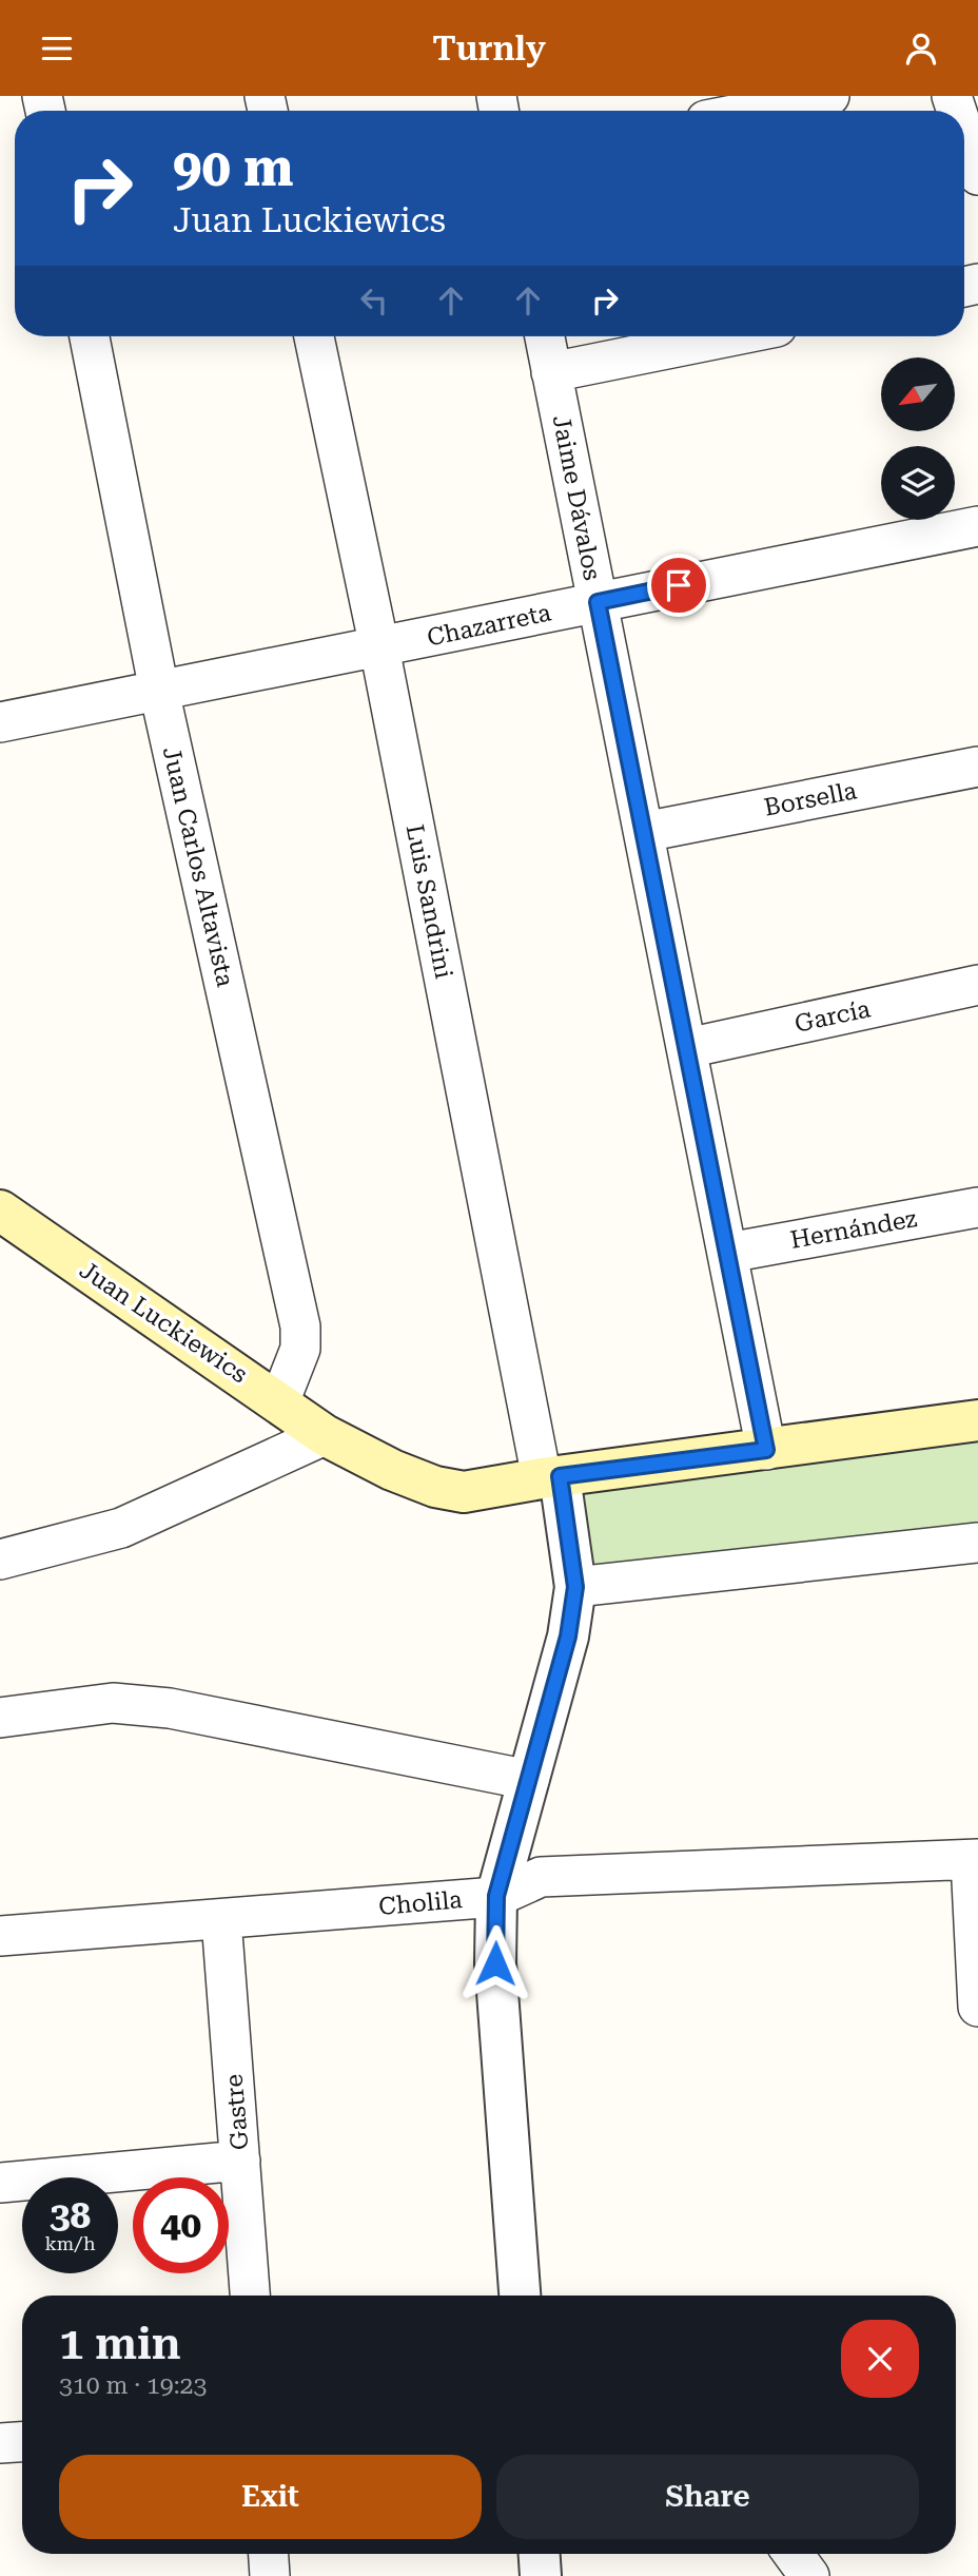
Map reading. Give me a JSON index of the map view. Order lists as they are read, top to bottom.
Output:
{
  "streets": {
    "main road": ["Juan Luckiewics"],
    "street": [
      "Jaime Dávalos",
      "Chazarreta",
      "Borsella",
      "Juan Carlos Altavista",
      "Luis Sandrini",
      "García",
      "Hernández",
      "Cholila",
      "Gastre"
    ]
  },
  "crossings": [
    ["Jaime Dávalos", "Chazarreta"],
    ["Jaime Dávalos", "Borsella"],
    ["Jaime Dávalos", "García"],
    ["Jaime Dávalos", "Hernández"],
    ["Jaime Dávalos", "Juan Luckiewics"],
    ["Chazarreta", "Juan Carlos Altavista"],
    ["Chazarreta", "Luis Sandrini"],
    ["Juan Carlos Altavista", "Juan Luckiewics"],
    ["Luis Sandrini", "Juan Luckiewics"],
    ["Cholila", "Gastre"]
  ],
  "north": "bottom left",
  "page": {
    "header": "Turnly",
    "turn": ["90 m", "Juan Luckiewics"],
    "speed": "38 km/h",
    "limit": "40",
    "heading": ["1 min", "310 m · 19:23"],
    "buttons": ["Exit", "Share"]
  }
}
